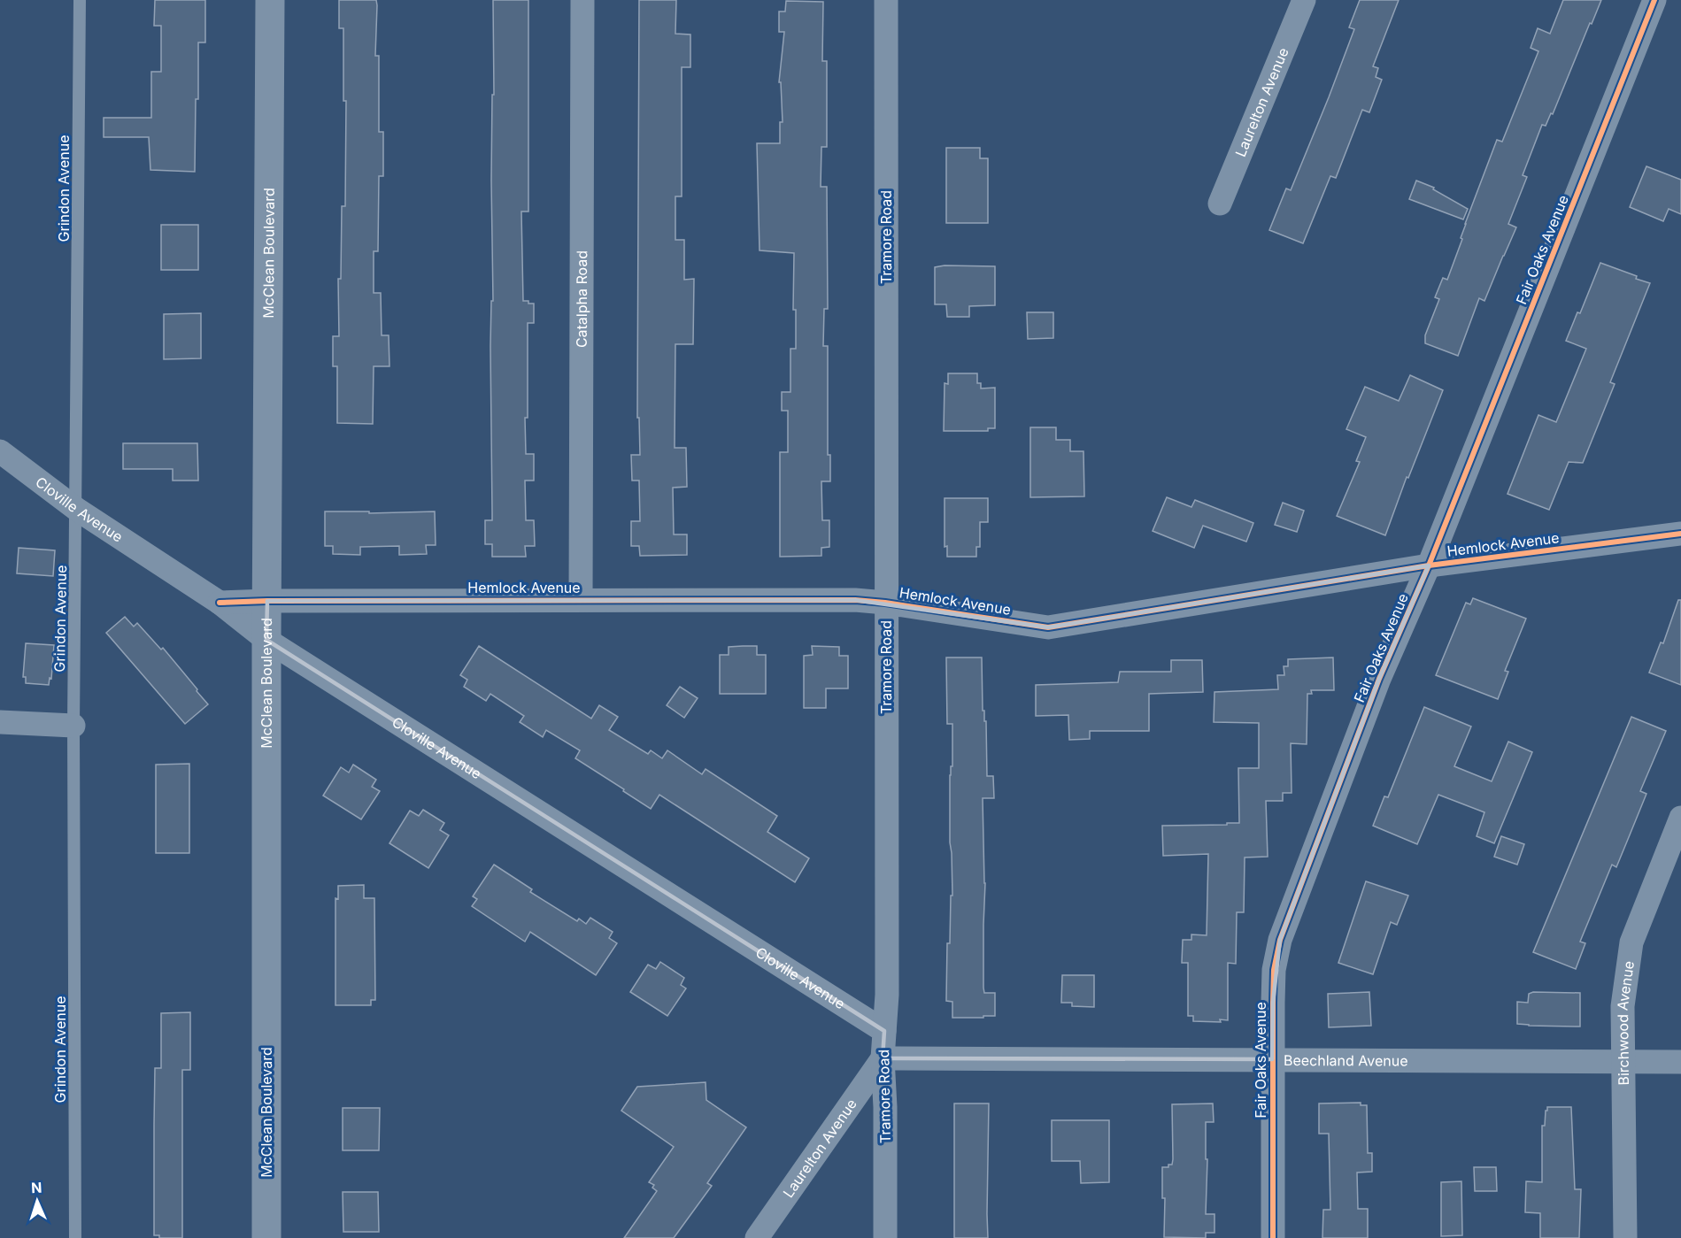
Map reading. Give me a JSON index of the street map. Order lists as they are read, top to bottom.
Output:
{
  "streets": {
    "street": [
      "Laurelton Avenue",
      "Tramore Road",
      "Fair Oaks Avenue",
      "McClean Boulevard",
      "Catalpha Road",
      "Cloville Avenue",
      "Hemlock Avenue",
      "Birchwood Avenue",
      "Beechland Avenue"
    ],
    "lane": ["Grindon Avenue"]
  },
  "crossings": [
    ["Laurelton Avenue", "Tramore Road"],
    ["Laurelton Avenue", "Beechland Avenue"],
    ["Grindon Avenue", "Cloville Avenue"],
    ["Tramore Road", "Cloville Avenue"],
    ["Tramore Road", "Hemlock Avenue"],
    ["Tramore Road", "Beechland Avenue"],
    ["Fair Oaks Avenue", "Hemlock Avenue"],
    ["Fair Oaks Avenue", "Beechland Avenue"],
    ["McClean Boulevard", "Cloville Avenue"],
    ["McClean Boulevard", "Hemlock Avenue"],
    ["Catalpha Road", "Hemlock Avenue"],
    ["Cloville Avenue", "Hemlock Avenue"],
    ["Birchwood Avenue", "Beechland Avenue"]
  ],
  "north": "top"
}
